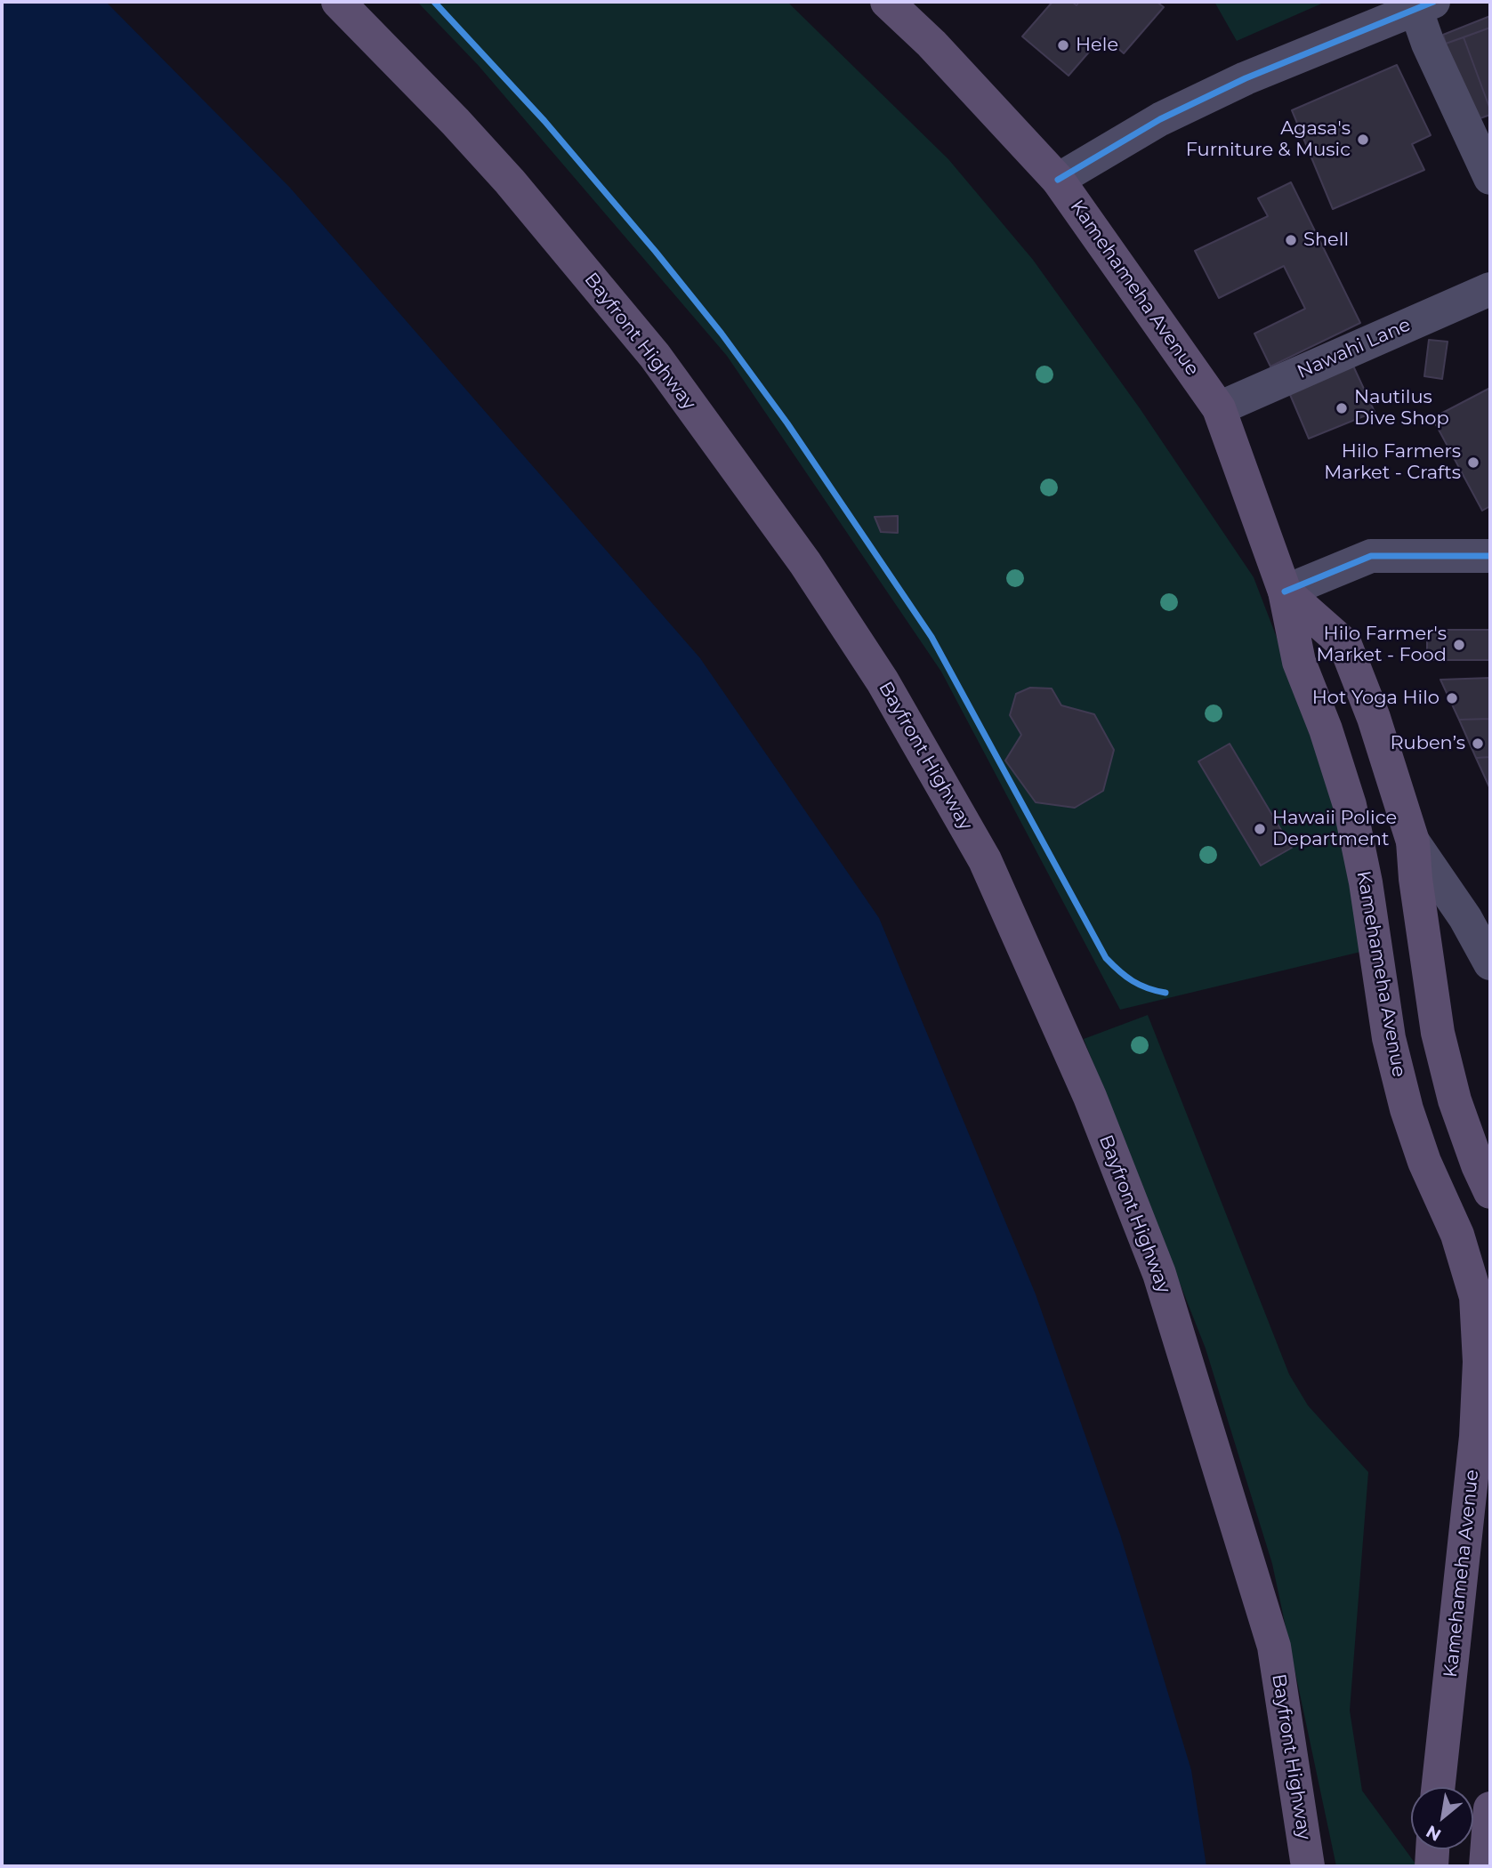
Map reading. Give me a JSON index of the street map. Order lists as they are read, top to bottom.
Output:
{
  "streets": {
    "main road": ["Kamehameha Avenue", "Bayfront Highway"],
    "street": ["Nawahi Lane"]
  },
  "crossings": [
    ["Kamehameha Avenue", "Nawahi Lane"]
  ],
  "places": [
    "Hele",
    "Agasa's Furniture & Music",
    "Shell",
    "Nautilus Dive Shop",
    "Hilo Farmers Market - Crafts",
    "Hilo Farmer's Market - Food",
    "Hot Yoga Hilo",
    "Ruben’s",
    "Hawaii Police Department"
  ],
  "north": "bottom left"
}
